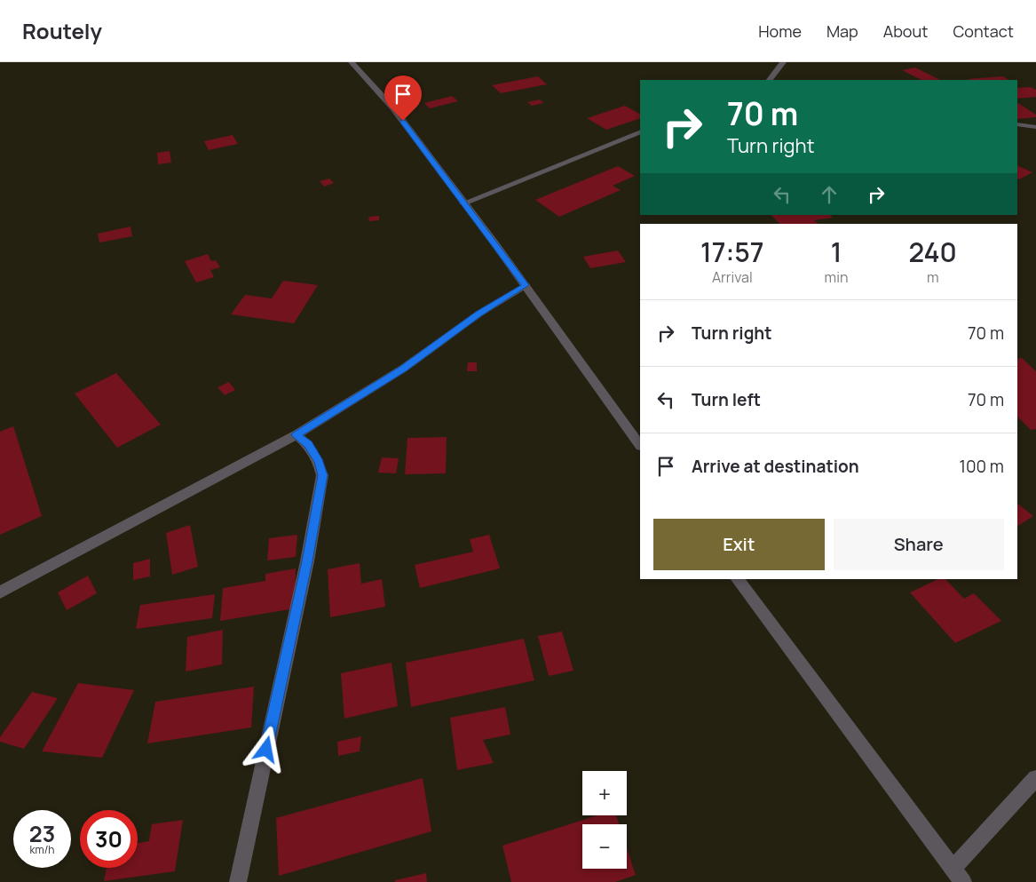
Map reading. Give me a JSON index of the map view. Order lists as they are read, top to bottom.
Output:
{
  "page": {
    "header": "Routely",
    "nav": [
      "Home",
      "Map",
      "About",
      "Contact"
    ],
    "turn": ["70 m", "Turn right"],
    "eta": [
      "17:57",
      "Arrival",
      "1",
      "min",
      "240",
      "m"
    ],
    "list": [
      {
        "name": "Turn right",
        "value": "70 m"
      },
      {
        "name": "Turn left",
        "value": "70 m"
      },
      {
        "name": "Arrive at destination",
        "value": "100 m"
      }
    ],
    "buttons": ["Exit", "Share"],
    "map_buttons": ["+", "−"],
    "speed": "23 km/h",
    "limit": "30"
  }
}
